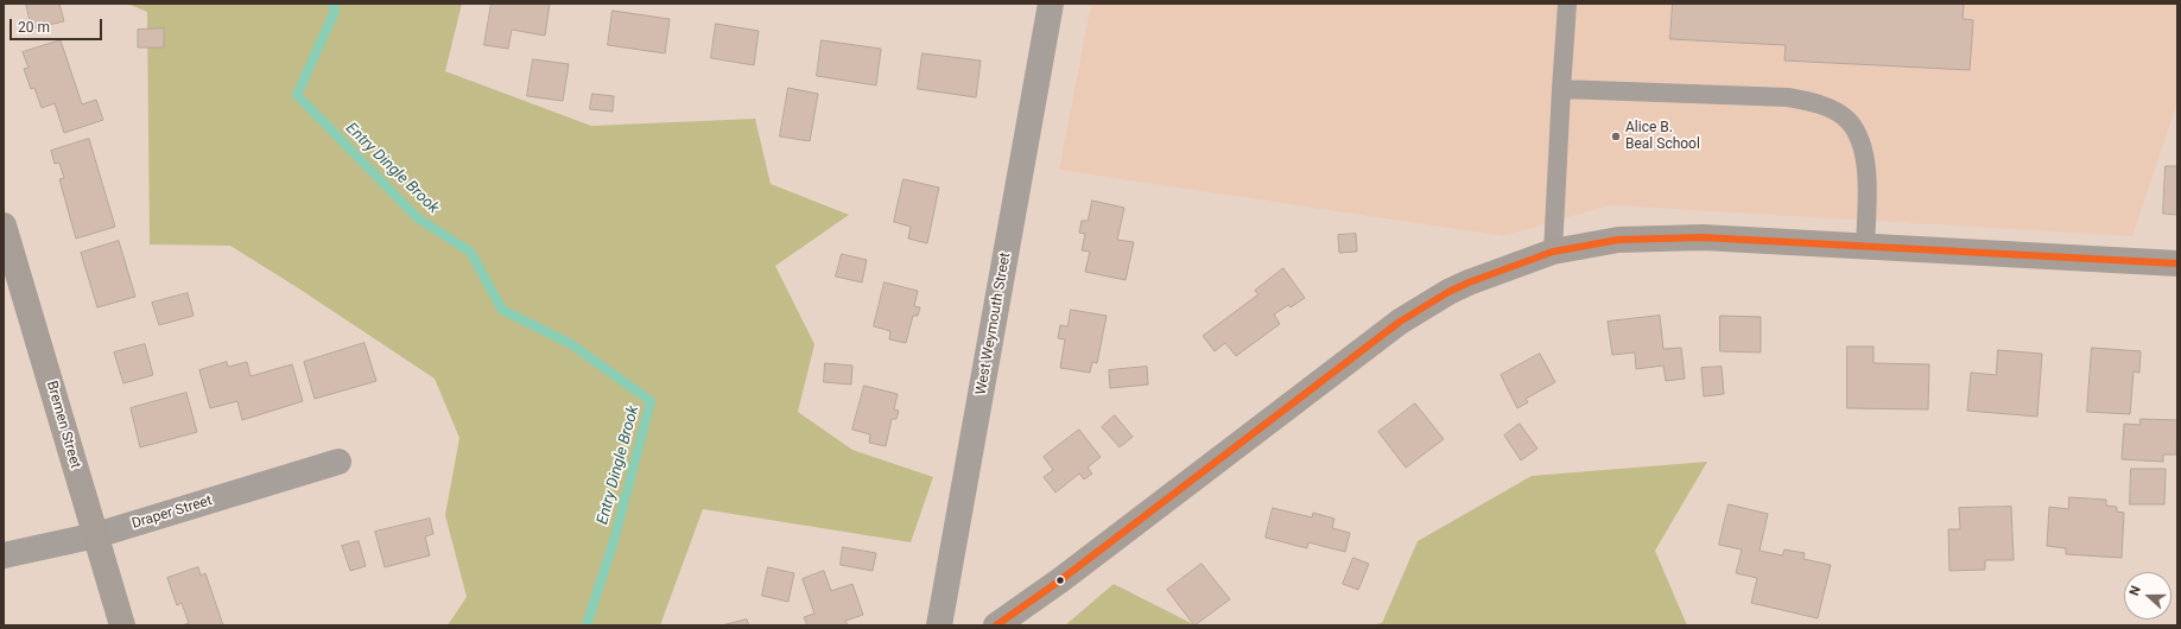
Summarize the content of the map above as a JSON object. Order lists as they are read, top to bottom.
{
  "streets": {
    "main road": ["Bremen Street"],
    "street": ["West Weymouth Street", "Draper Street"]
  },
  "crossings": [
    ["Bremen Street", "Draper Street"]
  ],
  "water": ["Entry Dingle Brook"],
  "places": ["Alice B. Beal School"],
  "scale_bar": "20 m",
  "north": "left"
}
